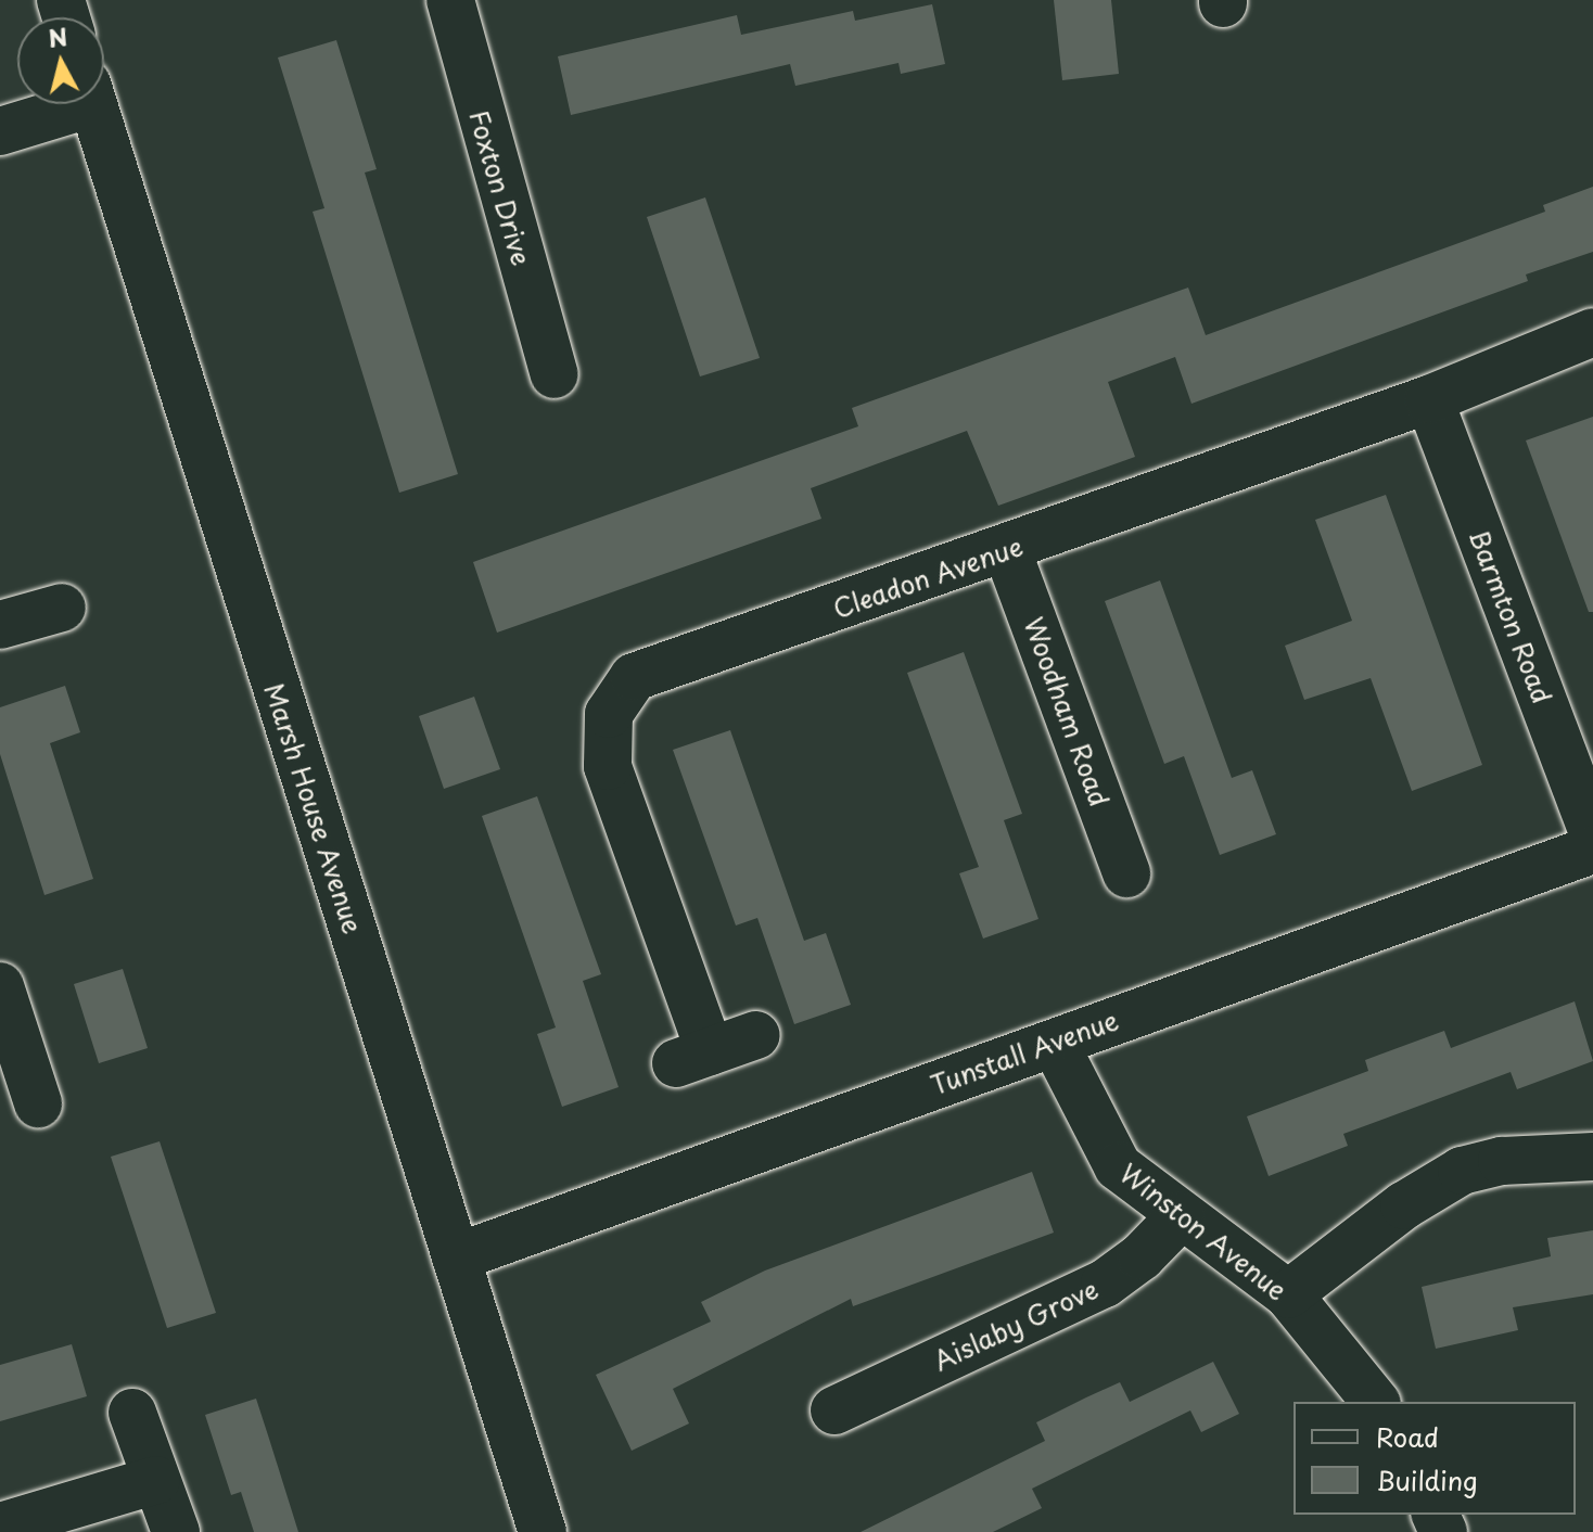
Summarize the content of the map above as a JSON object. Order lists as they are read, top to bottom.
{
  "streets": {
    "street": [
      "Foxton Drive",
      "Cleadon Avenue",
      "Barmton Road",
      "Woodham Road",
      "Marsh House Avenue",
      "Tunstall Avenue",
      "Winston Avenue",
      "Aislaby Grove"
    ]
  },
  "crossings": [
    ["Cleadon Avenue", "Barmton Road"],
    ["Cleadon Avenue", "Woodham Road"],
    ["Marsh House Avenue", "Tunstall Avenue"],
    ["Tunstall Avenue", "Winston Avenue"],
    ["Winston Avenue", "Aislaby Grove"]
  ],
  "legend": ["Road", "Building"],
  "north": "top"
}
